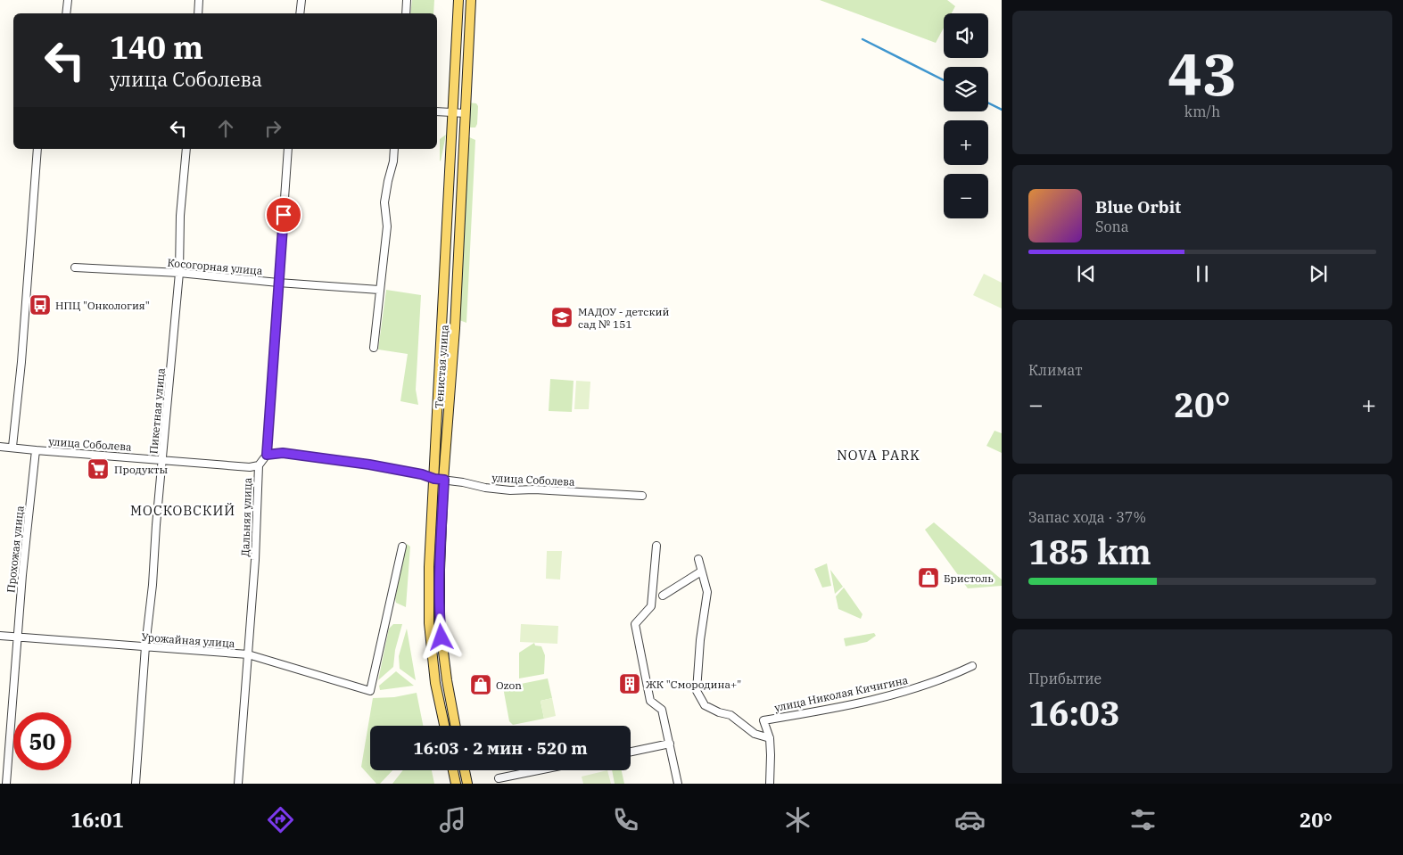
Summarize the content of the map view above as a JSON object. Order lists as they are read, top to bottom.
{
  "streets": {
    "main road": ["Тенистая улица"],
    "street": [
      "Косогорная улица",
      "Пикетная улица",
      "улица Соболева",
      "Дальняя улица",
      "Прохожая улица",
      "Урожайная улица",
      "улица Николая Кичигина"
    ]
  },
  "crossings": [
    ["Косогорная улица", "Пикетная улица"],
    ["Тенистая улица", "улица Соболева"],
    ["Пикетная улица", "улица Соболева"],
    ["Пикетная улица", "Урожайная улица"],
    ["улица Соболева", "Дальняя улица"],
    ["улица Соболева", "Прохожая улица"],
    ["Дальняя улица", "Урожайная улица"],
    ["Прохожая улица", "Урожайная улица"]
  ],
  "districts": ["NOVA PARK", "МОСКОВСКИЙ"],
  "places": {
    "bus stop": ["НПЦ \"Онкология\""],
    "school or university": ["МАДОУ - детский сад № 151"],
    "supermarket": ["Продукты"],
    "shop": ["Бристоль", "Ozon"],
    "building": ["ЖК \"Смородина+\""]
  },
  "page": {
    "tile": [
      ["43", "km/h"],
      "Климат",
      ["Запас хода · 37%", "185 km"],
      ["Прибытие", "16:03"]
    ],
    "map_buttons": ["+", "−"],
    "turn": ["140 m", "улица Соболева"],
    "song": ["Blue Orbit", "Sona"],
    "heat": ["−", "20°", "+"],
    "limit": "50",
    "trip": "16:03 · 2 мин · 520 m",
    "tabs": ["16:01", "20°"]
  }
}
